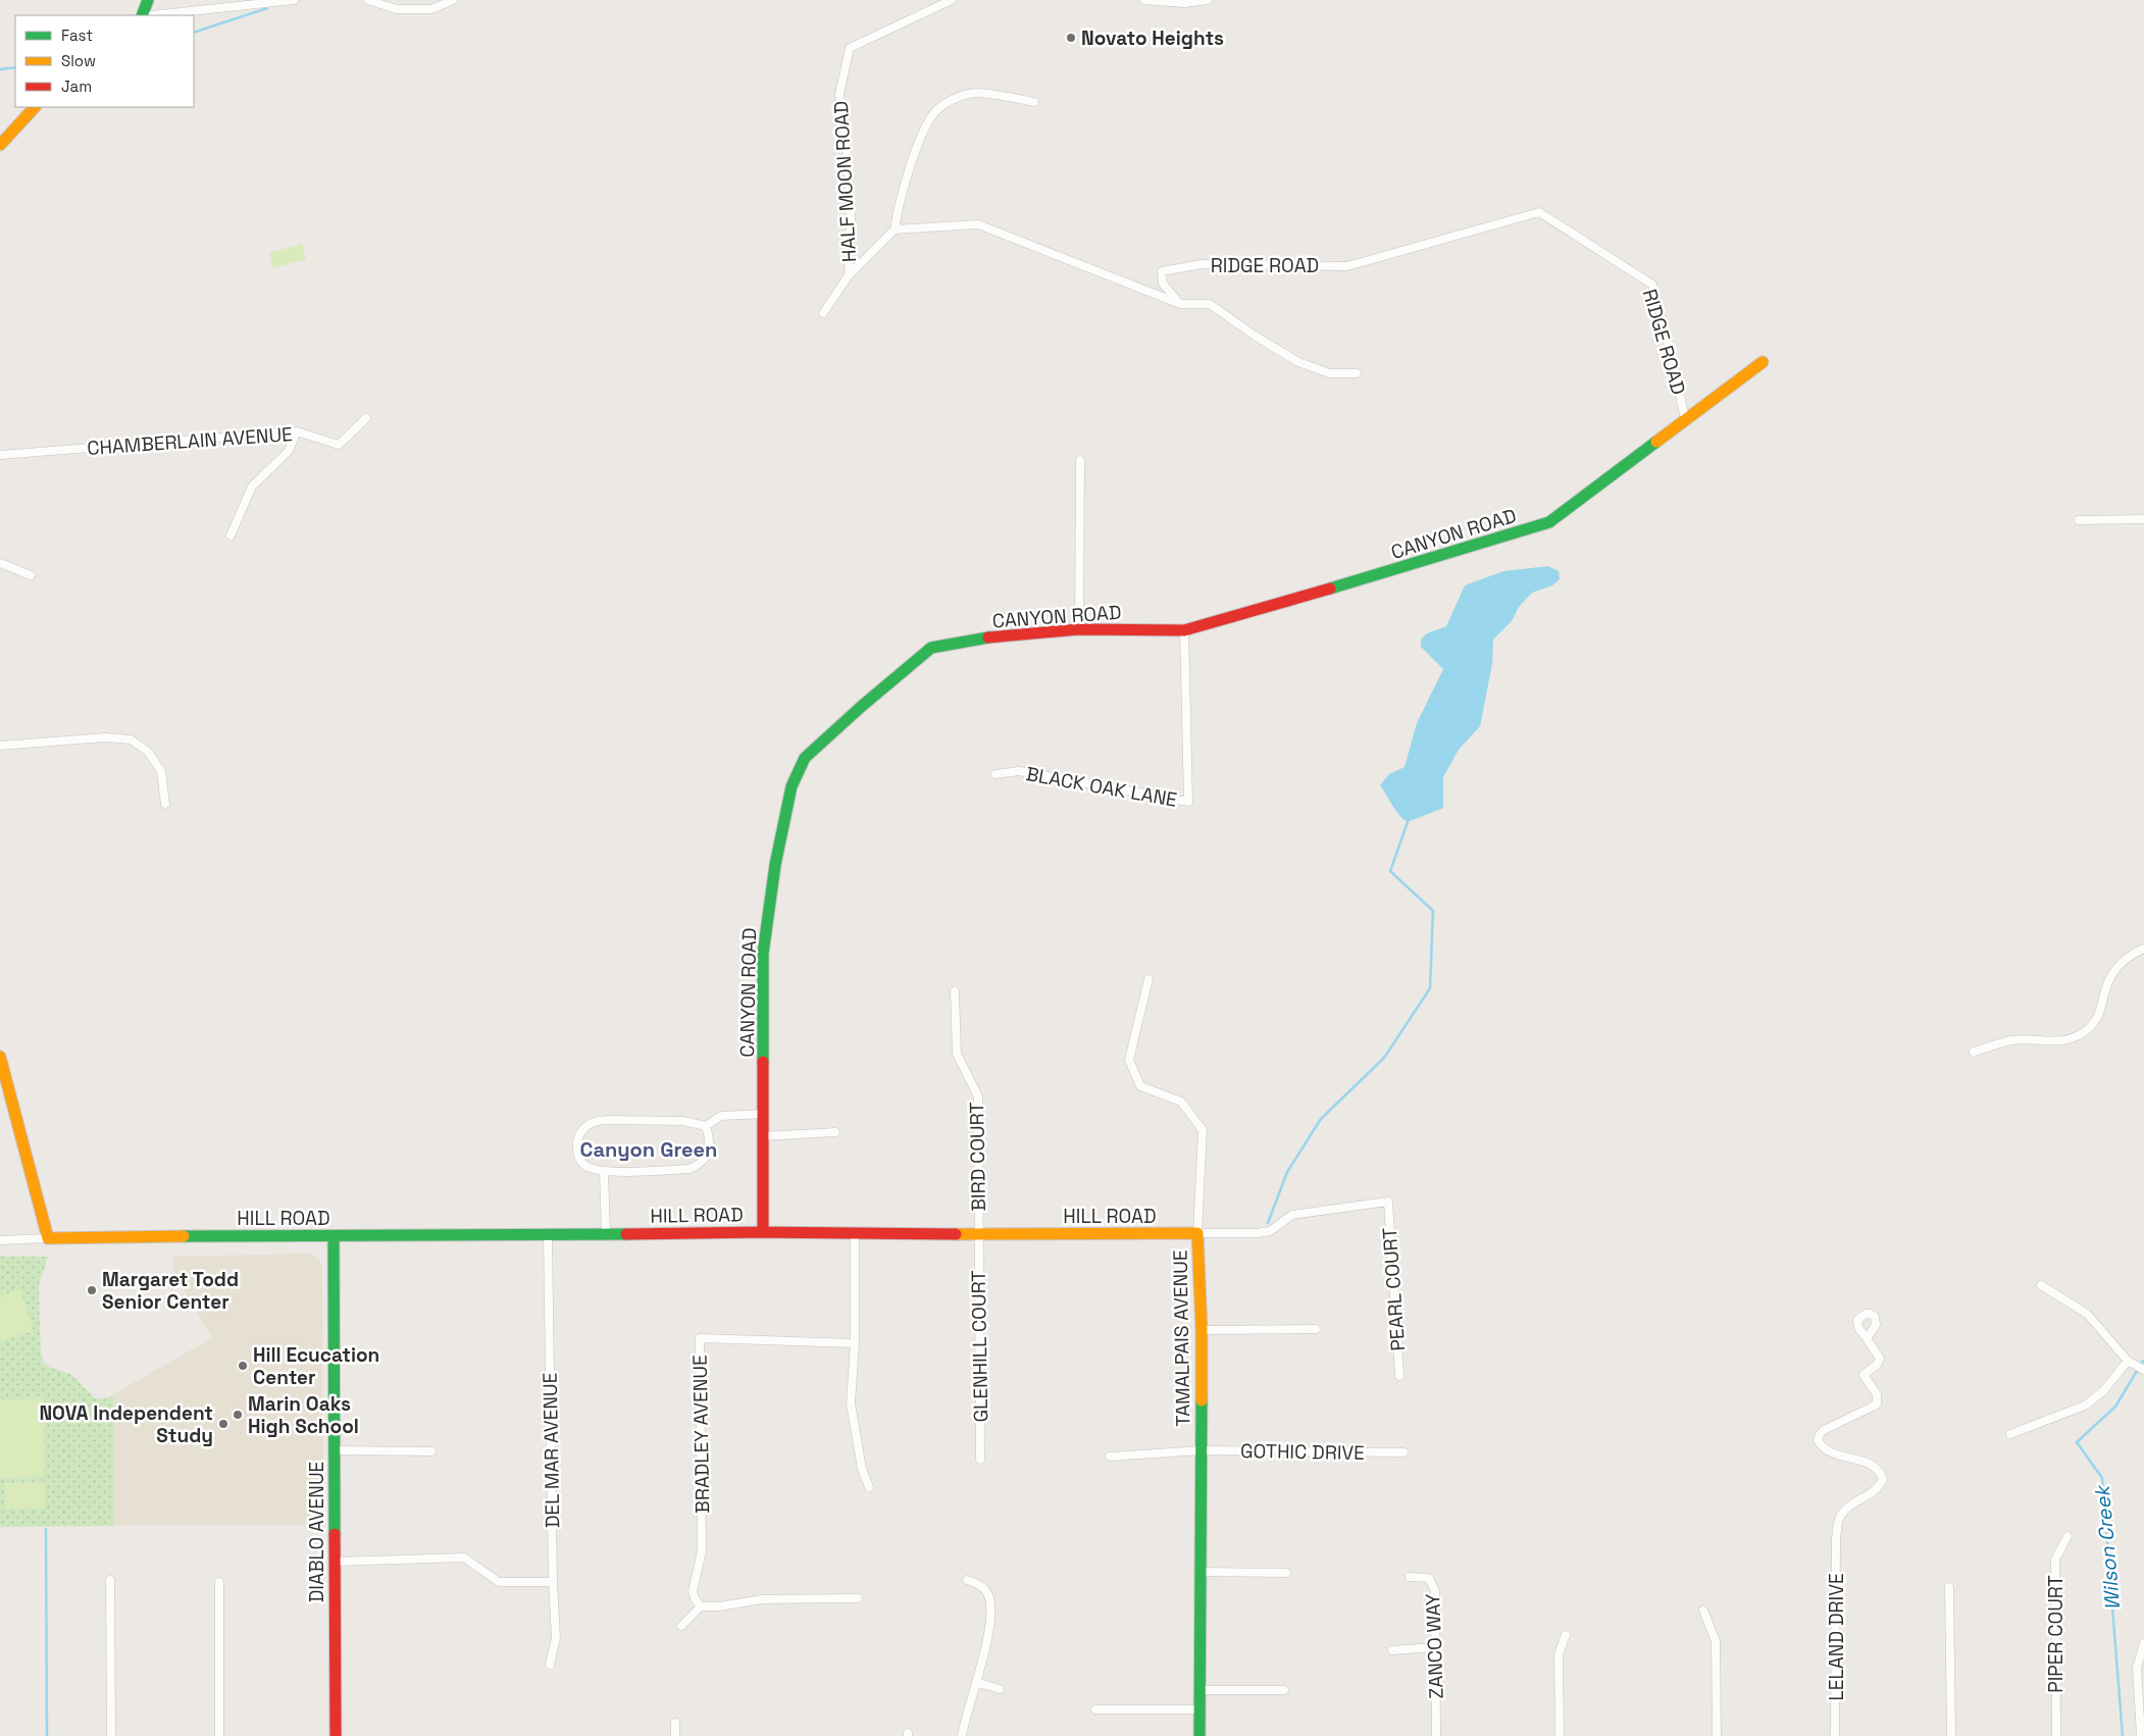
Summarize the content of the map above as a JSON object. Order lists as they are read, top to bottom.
{
  "streets": {
    "street": [
      "HALF MOON ROAD",
      "RIDGE ROAD",
      "CHAMBERLAIN AVENUE",
      "CANYON ROAD",
      "BLACK OAK LANE",
      "BIRD COURT",
      "HILL ROAD",
      "PEARL COURT",
      "TAMALPAIS AVENUE",
      "GLENHILL COURT",
      "BRADLEY AVENUE",
      "DEL MAR AVENUE",
      "GOTHIC DRIVE",
      "DIABLO AVENUE",
      "PIPER COURT",
      "LELAND DRIVE",
      "ZANCO WAY"
    ]
  },
  "crossings": [
    ["RIDGE ROAD", "CANYON ROAD"],
    ["CANYON ROAD", "BLACK OAK LANE"],
    ["CANYON ROAD", "HILL ROAD"],
    ["BIRD COURT", "HILL ROAD"],
    ["BIRD COURT", "GLENHILL COURT"],
    ["HILL ROAD", "PEARL COURT"],
    ["HILL ROAD", "TAMALPAIS AVENUE"],
    ["HILL ROAD", "GLENHILL COURT"],
    ["HILL ROAD", "DEL MAR AVENUE"],
    ["HILL ROAD", "DIABLO AVENUE"],
    ["TAMALPAIS AVENUE", "GOTHIC DRIVE"]
  ],
  "districts": ["Canyon Green"],
  "water": ["Wilson Creek"],
  "places": [
    "Novato Heights",
    "Margaret Todd Senior Center",
    "Hill Ecucation Center",
    "Marin Oaks High School",
    "NOVA Independent Study"
  ],
  "legend": ["Fast", "Slow", "Jam"]
}
